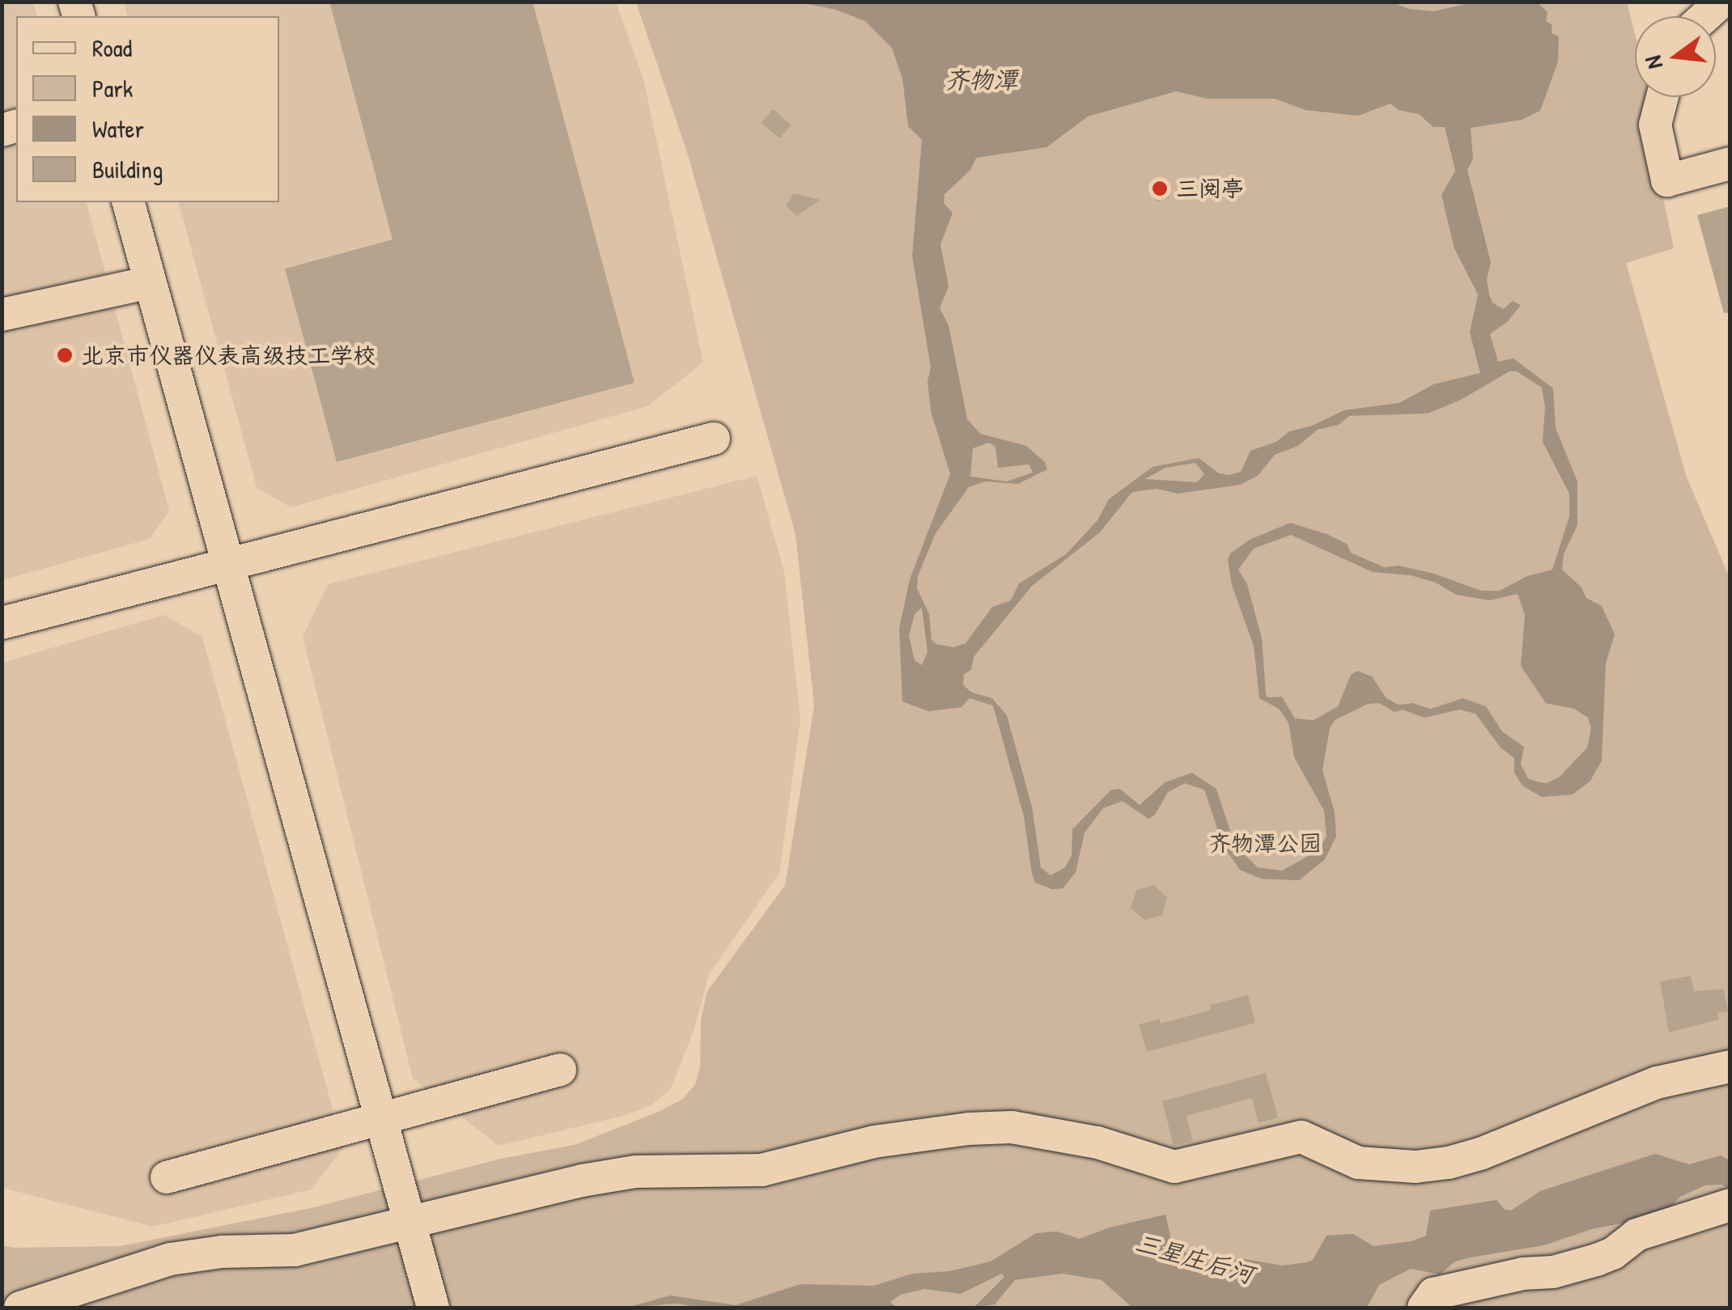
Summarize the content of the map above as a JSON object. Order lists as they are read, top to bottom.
{
  "water": ["齐物潭", "三星庄后河"],
  "parks": ["齐物潭公园"],
  "places": ["三阅亭", "北京市仪器仪表高级技工学校"],
  "legend": [
    "Road",
    "Park",
    "Water",
    "Building"
  ],
  "north": "left"
}
